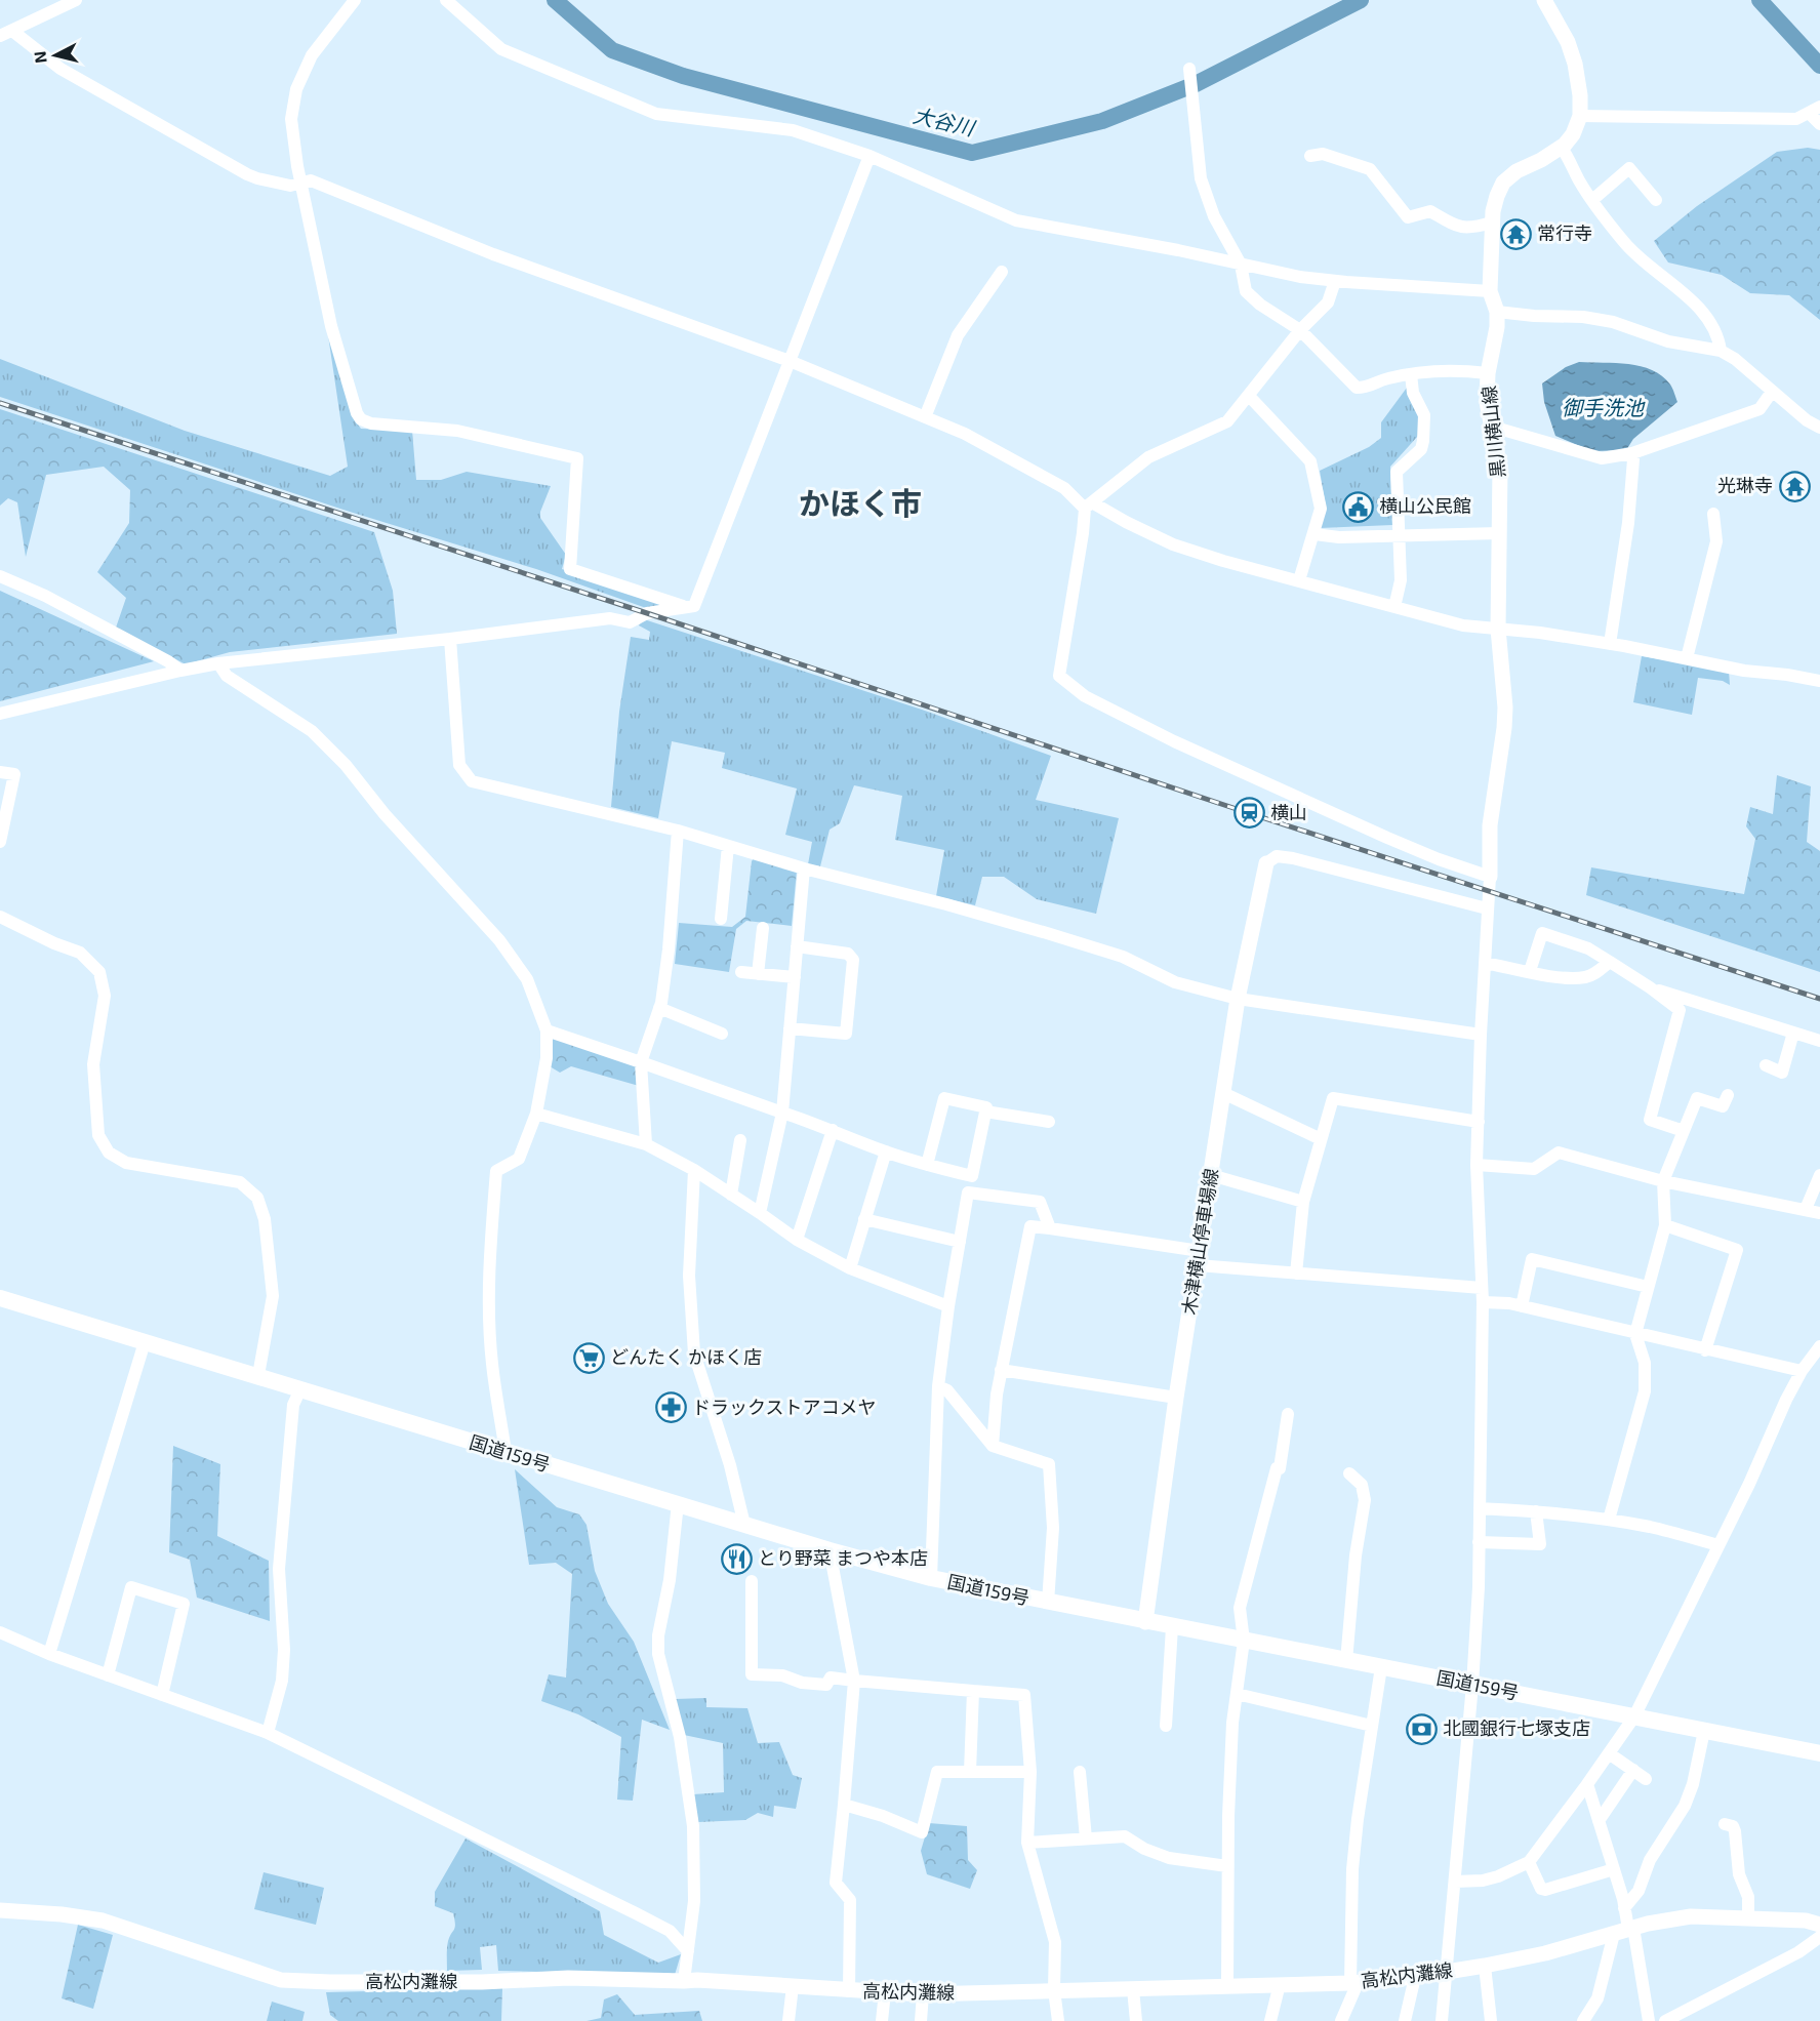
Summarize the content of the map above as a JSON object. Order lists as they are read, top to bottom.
{
  "streets": {
    "highway": ["国道159号"],
    "main road": ["黒川横山線", "木津横山停車場線", "高松内灘線"]
  },
  "crossings": [
    ["木津横山停車場線", "国道159号"]
  ],
  "districts": ["かほく市"],
  "water": ["大谷川", "御手洗池"],
  "places": {
    "temple": ["常行寺", "光琳寺"],
    "public building": ["横山公民館"],
    "station": ["横山"],
    "supermarket": ["どんたく かほく店"],
    "pharmacy": ["ドラックストアコメヤ"],
    "restaurant": ["とり野菜 まつや本店"],
    "bank": ["北國銀行七塚支店"]
  },
  "north": "left"
}
